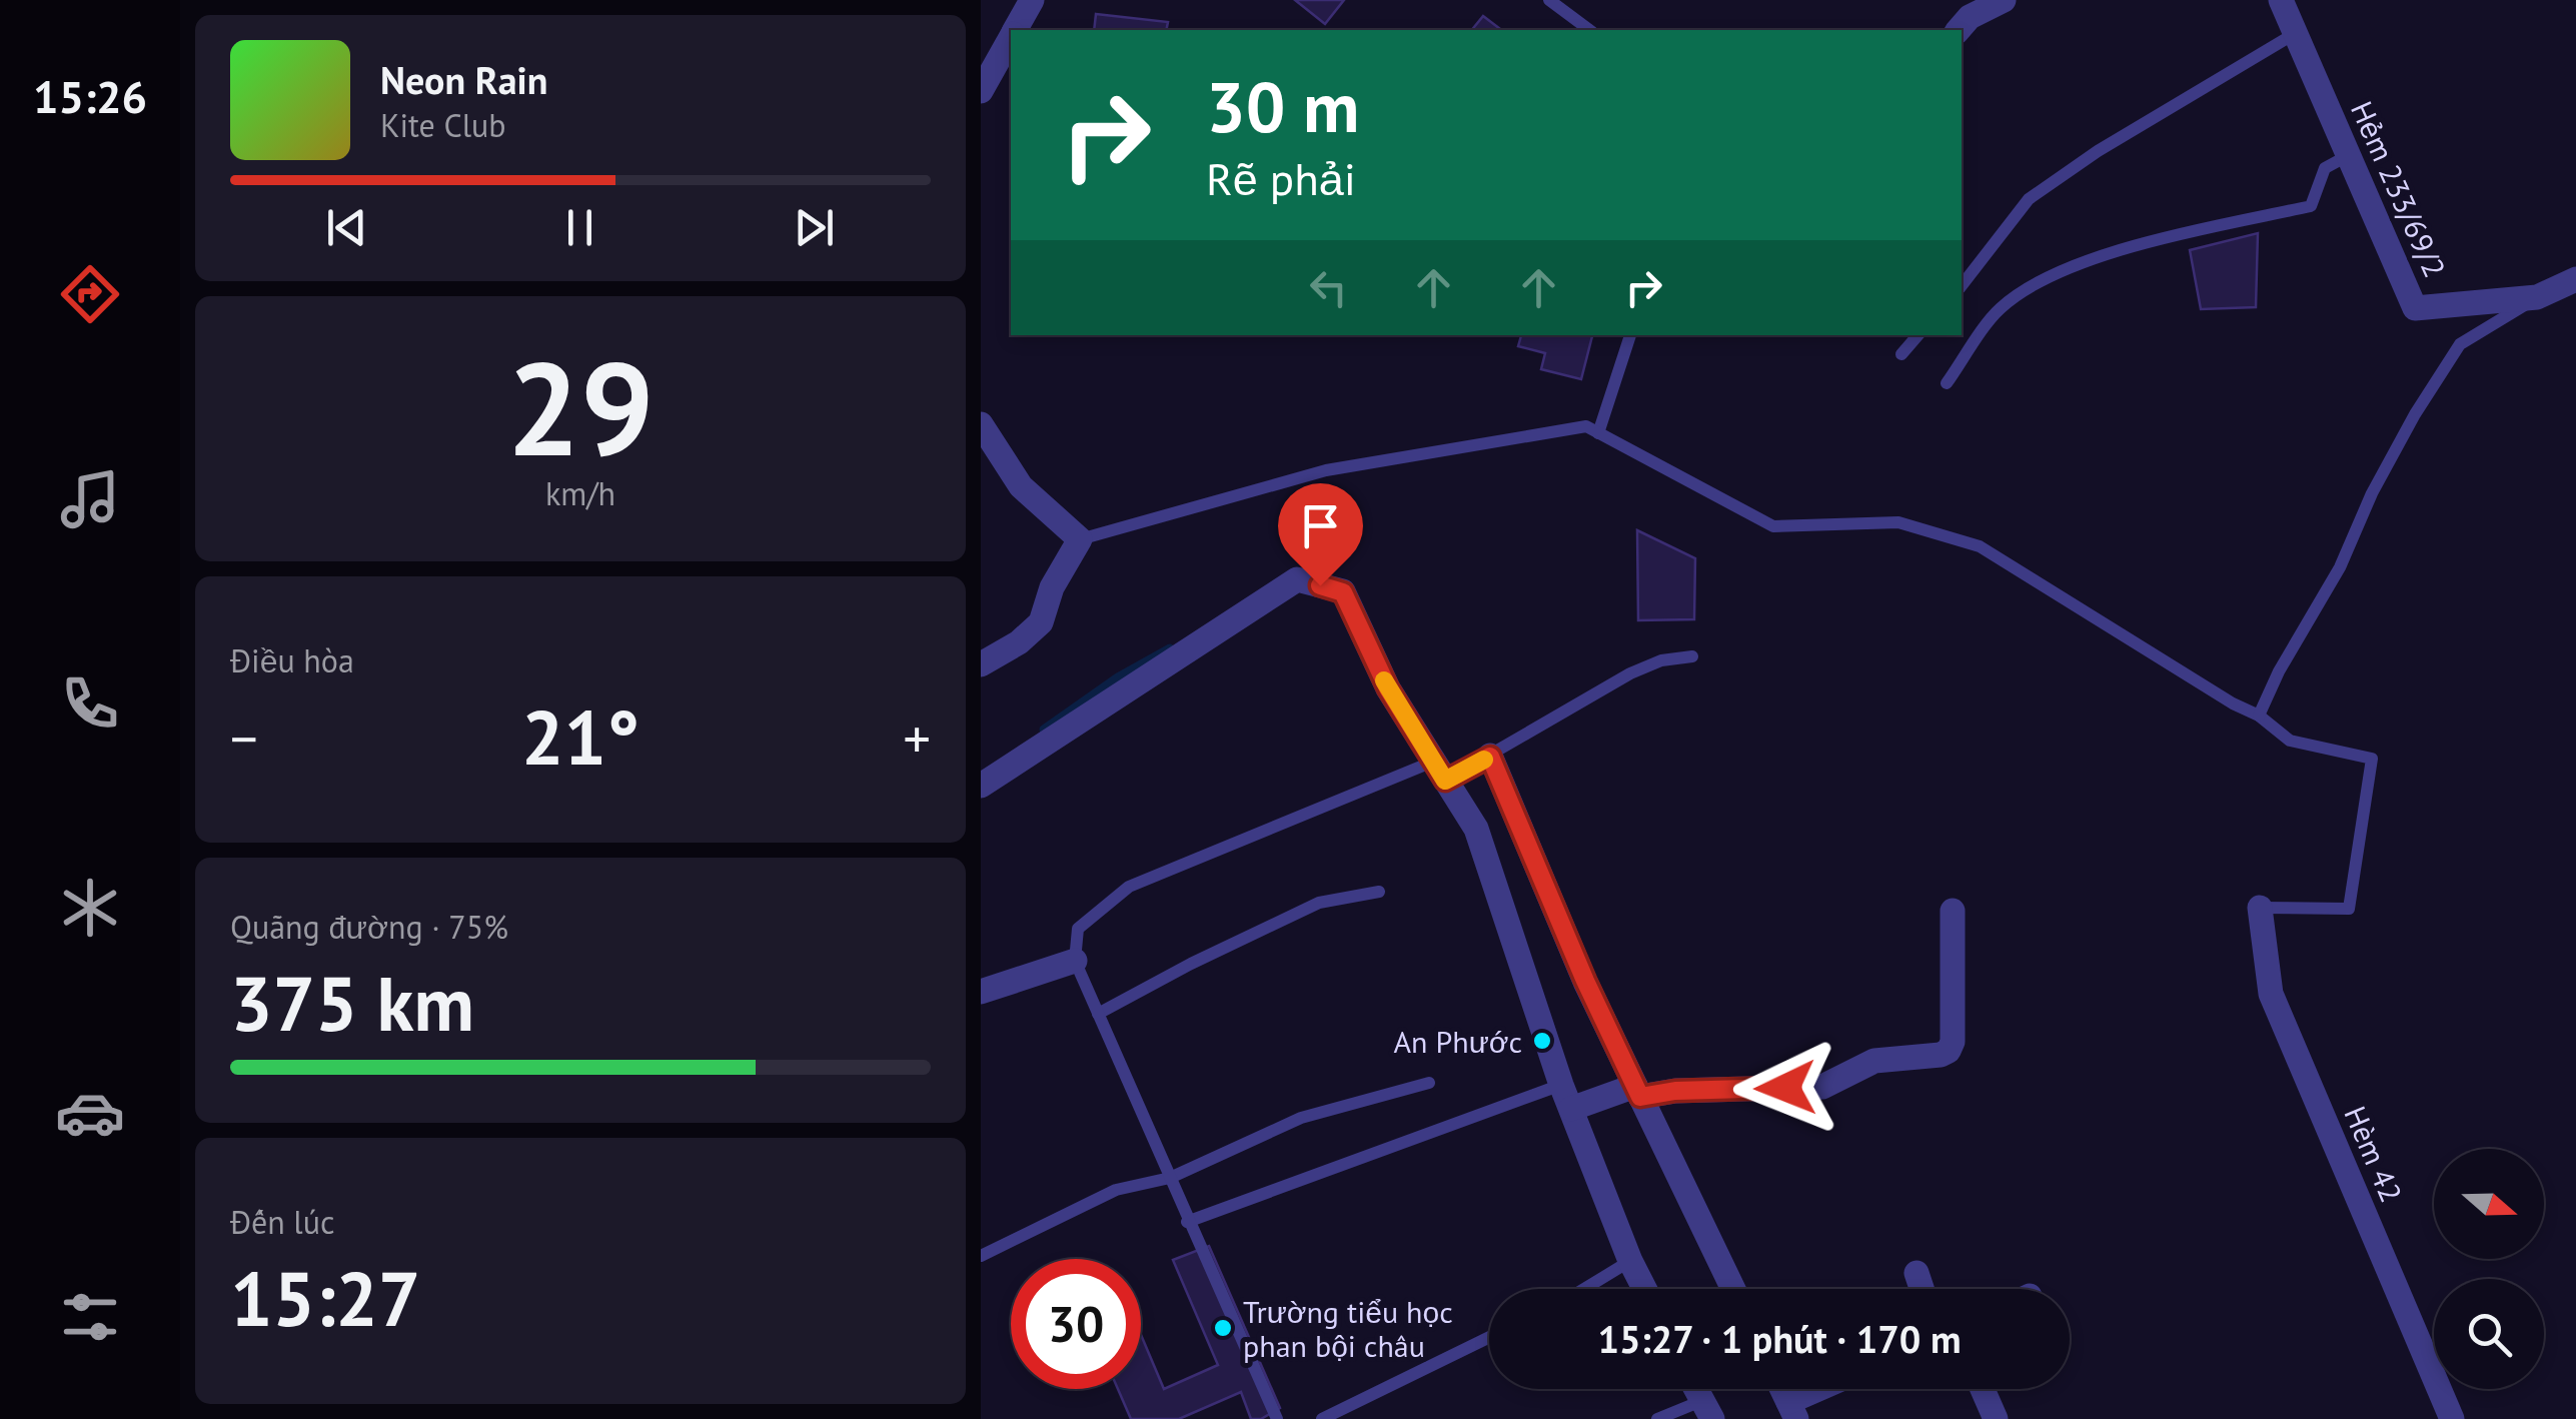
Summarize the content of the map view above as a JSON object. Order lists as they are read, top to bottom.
{
  "streets": {
    "street": ["Hẻm 233/69/2", "Hèm 42"]
  },
  "places": ["An Phước", "Trường tiểu học phan bội châu"],
  "north": "right",
  "page": {
    "tabs": "15:26",
    "turn": ["30 m", "Rẽ phải"],
    "song": ["Neon Rain", "Kite Club"],
    "tile": [
      ["29", "km/h"],
      "Điều hòa",
      ["Quãng đường · 75%", "375 km"],
      ["Đến lúc", "15:27"]
    ],
    "heat": ["−", "21°", "+"],
    "limit": "30",
    "trip": "15:27 · 1 phút · 170 m"
  }
}
